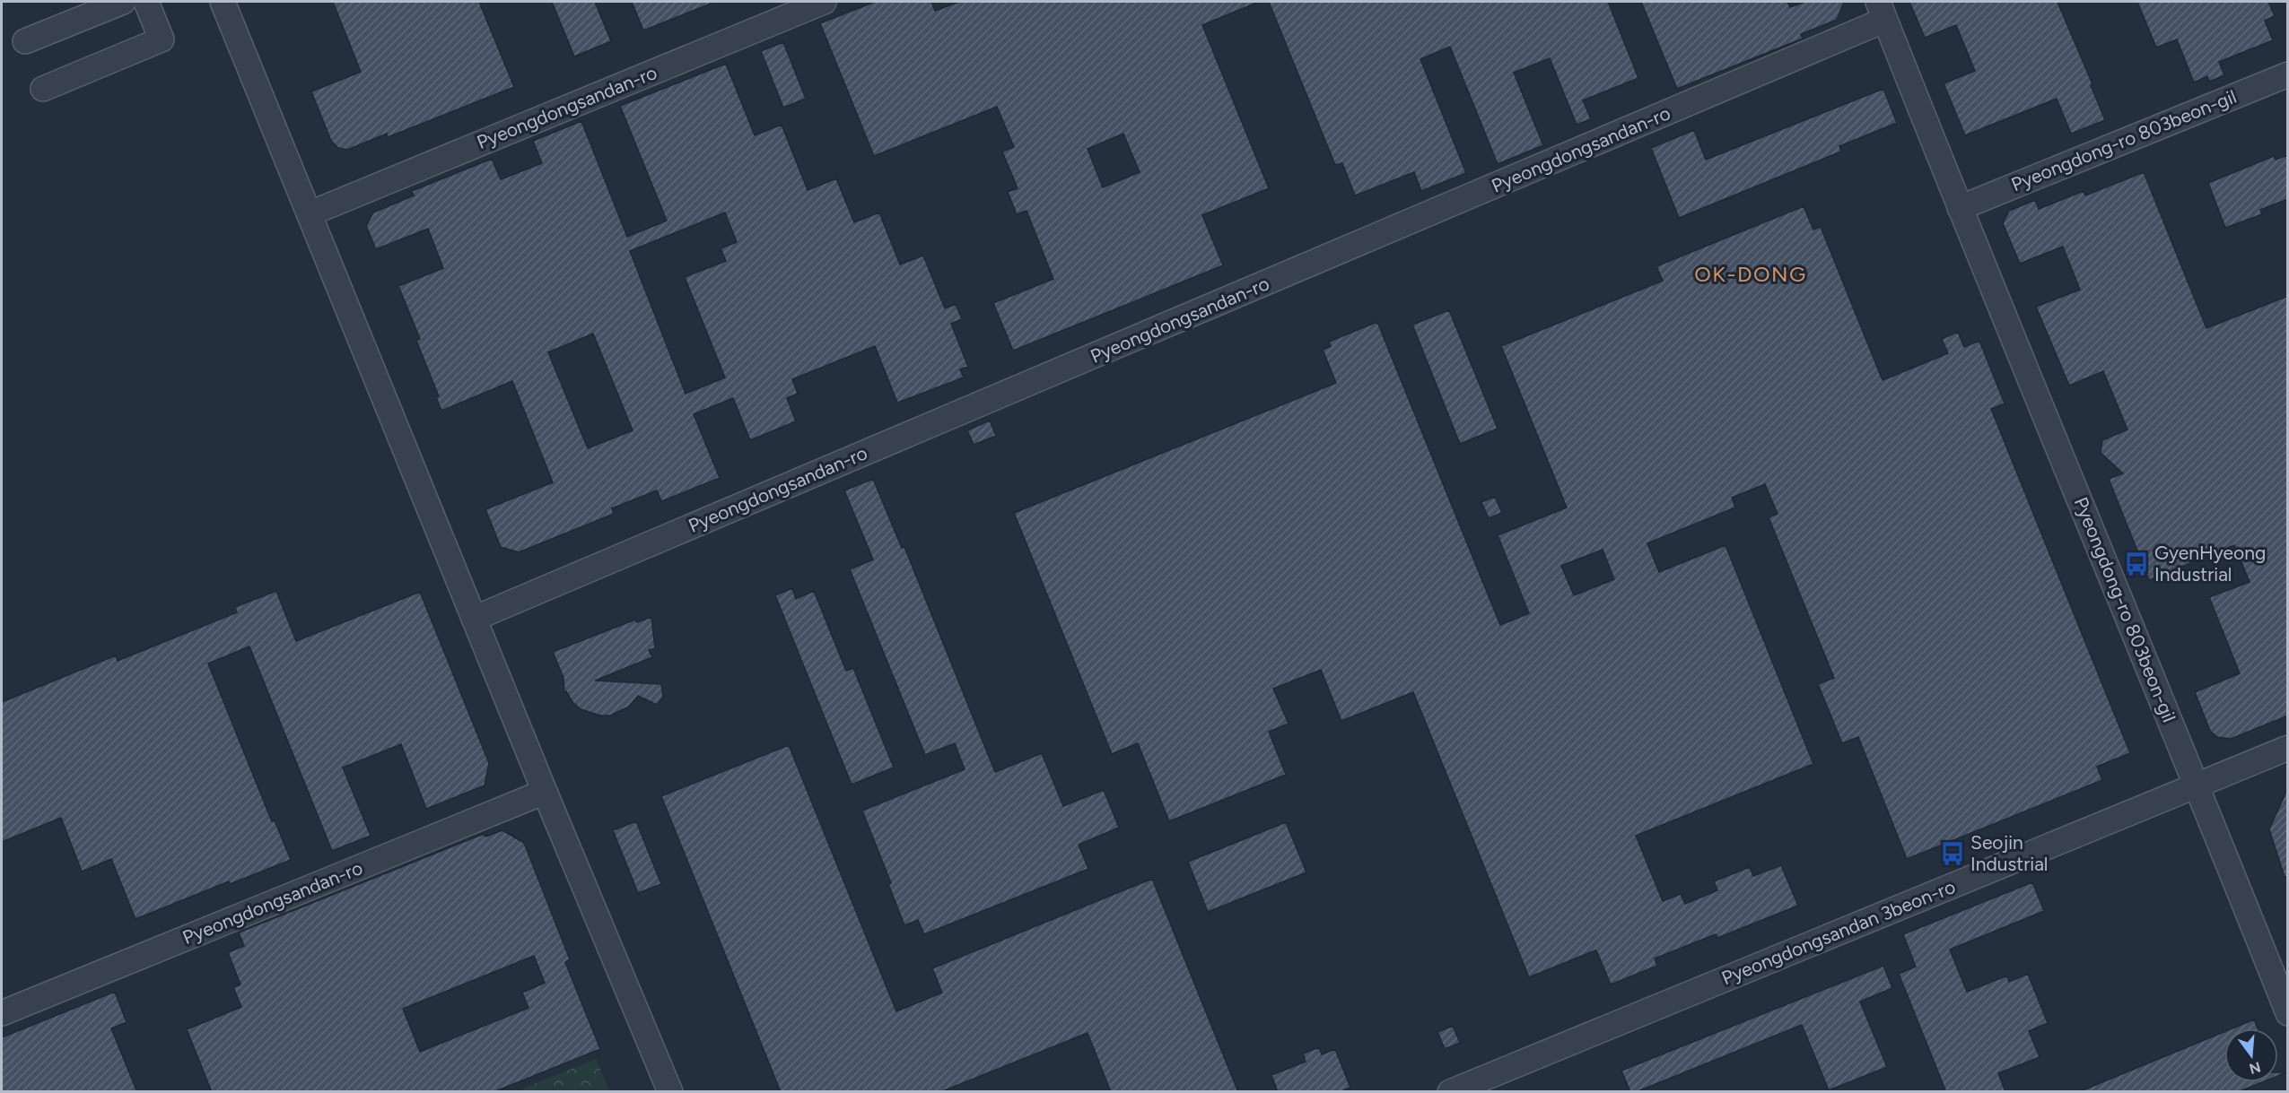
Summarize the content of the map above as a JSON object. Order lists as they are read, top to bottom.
{
  "streets": {
    "street": ["Pyeongdongsandan-ro", "Pyeongdong-ro 803beon-gil", "Pyeongdongsandan 3beon-ro"]
  },
  "crossings": [
    ["Pyeongdongsandan-ro", "Pyeongdong-ro 803beon-gil"],
    ["Pyeongdong-ro 803beon-gil", "Pyeongdongsandan 3beon-ro"]
  ],
  "districts": ["OK-DONG"],
  "places": {
    "bus stop": ["GyenHyeong Industrial", "Seojin Industrial"]
  },
  "north": "bottom"
}
